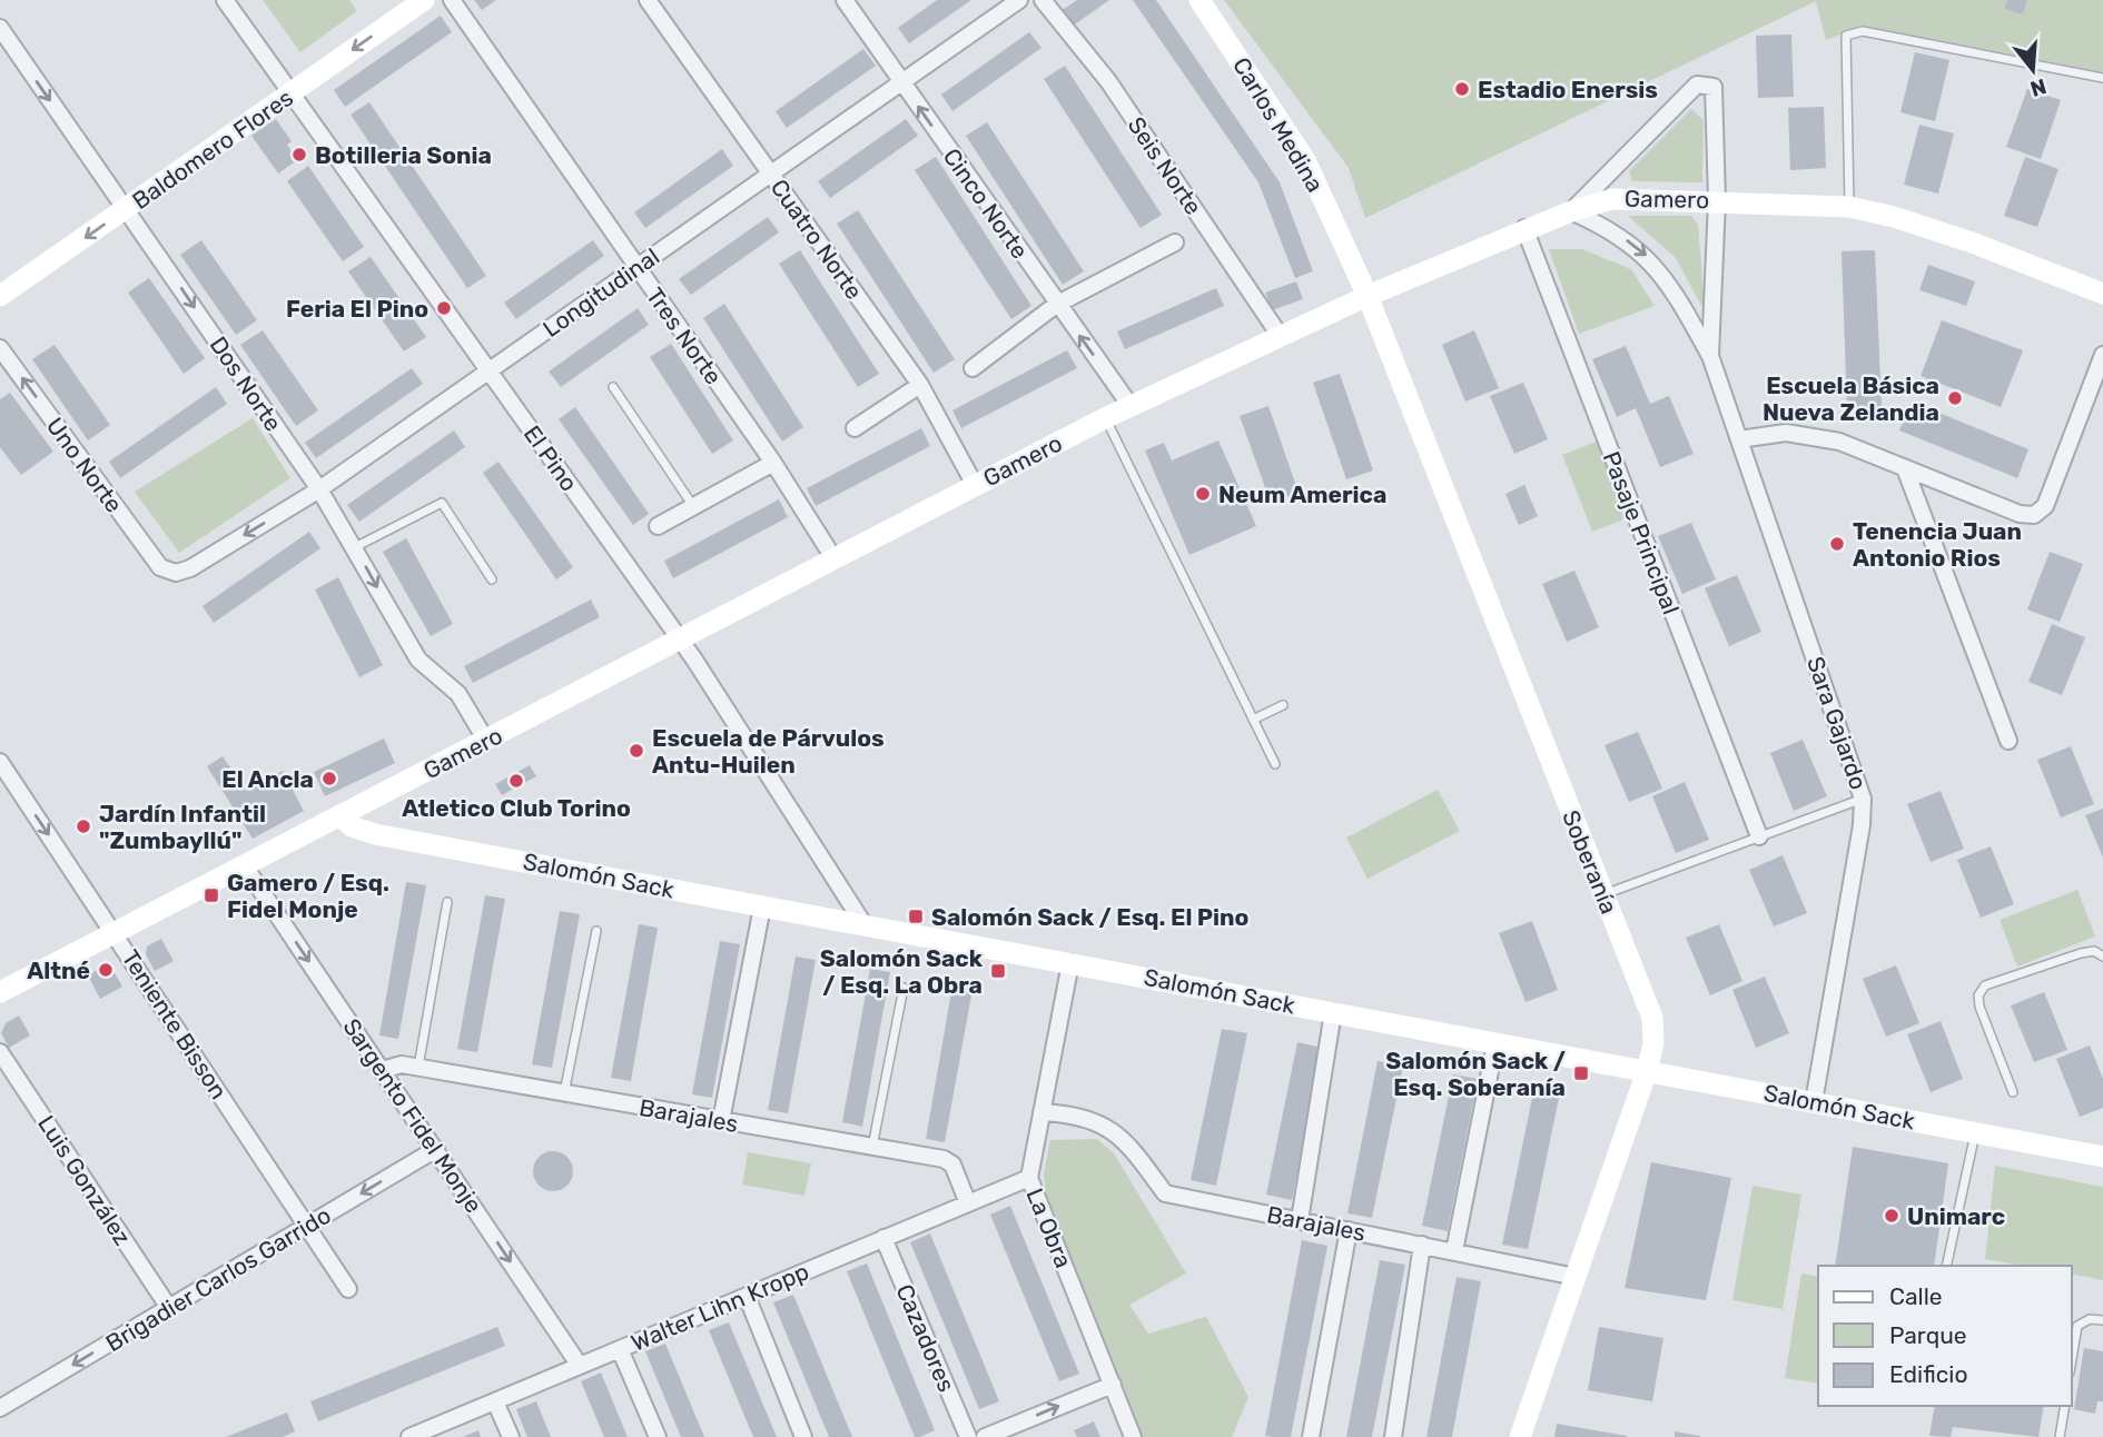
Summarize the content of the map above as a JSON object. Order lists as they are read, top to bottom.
{
  "streets": {
    "street": [
      "Carlos Medina",
      "Baldomero Flores",
      "Seis Norte",
      "Gamero",
      "Cinco Norte",
      "Cuatro Norte",
      "Longitudinal",
      "Tres Norte",
      "Dos Norte",
      "El Pino",
      "Uno Norte",
      "Pasaje Principal",
      "Sara Gajardo",
      "Soberanía",
      "Salomón Sack",
      "Teniente Bisson",
      "Sargento Fidel Monje",
      "Barajales",
      "Luis González",
      "La Obra",
      "Brigadier Carlos Garrido",
      "Walter Lihn Kropp",
      "Cazadores"
    ]
  },
  "crossings": [
    ["Carlos Medina", "Gamero"],
    ["Carlos Medina", "Soberanía"],
    ["Baldomero Flores", "Dos Norte"],
    ["Baldomero Flores", "El Pino"],
    ["Seis Norte", "Gamero"],
    ["Gamero", "Cinco Norte"],
    ["Gamero", "Cuatro Norte"],
    ["Gamero", "Tres Norte"],
    ["Gamero", "Dos Norte"],
    ["Gamero", "El Pino"],
    ["Gamero", "Pasaje Principal"],
    ["Gamero", "Sara Gajardo"],
    ["Gamero", "Soberanía"],
    ["Gamero", "Salomón Sack"],
    ["Gamero", "Teniente Bisson"],
    ["Gamero", "Sargento Fidel Monje"],
    ["Cinco Norte", "Longitudinal"],
    ["Cuatro Norte", "Longitudinal"],
    ["Longitudinal", "Tres Norte"],
    ["Longitudinal", "Dos Norte"],
    ["Longitudinal", "El Pino"],
    ["Longitudinal", "Uno Norte"],
    ["El Pino", "Salomón Sack"],
    ["Sara Gajardo", "Salomón Sack"],
    ["Soberanía", "Salomón Sack"],
    ["Soberanía", "Barajales"],
    ["Salomón Sack", "La Obra"],
    ["Teniente Bisson", "Brigadier Carlos Garrido"],
    ["Sargento Fidel Monje", "Barajales"],
    ["Sargento Fidel Monje", "Brigadier Carlos Garrido"],
    ["Sargento Fidel Monje", "Walter Lihn Kropp"],
    ["Barajales", "La Obra"],
    ["Barajales", "Walter Lihn Kropp"],
    ["Luis González", "Brigadier Carlos Garrido"],
    ["La Obra", "Walter Lihn Kropp"],
    ["Walter Lihn Kropp", "Cazadores"]
  ],
  "one_way": [
    "Baldomero Flores",
    "Cinco Norte",
    "Dos Norte",
    "Uno Norte",
    "Sargento Fidel Monje",
    "Brigadier Carlos Garrido"
  ],
  "places": {
    "other": [
      "Estadio Enersis",
      "Botilleria Sonia",
      "Feria El Pino",
      "Escuela Básica Nueva Zelandia",
      "Neum America",
      "Tenencia Juan Antonio Rios",
      "Escuela de Párvulos Antu-Huilen",
      "El Ancla",
      "Atletico Club Torino",
      "Jardín Infantil \"Zumbayllú\"",
      "Altné",
      "Unimarc"
    ],
    "transit": [
      "Gamero / Esq. Fidel Monje",
      "Salomón Sack / Esq. El Pino",
      "Salomón Sack / Esq. La Obra",
      "Salomón Sack / Esq. Soberanía"
    ]
  },
  "legend": ["Calle", "Parque", "Edificio"],
  "north": "bottom"
}
